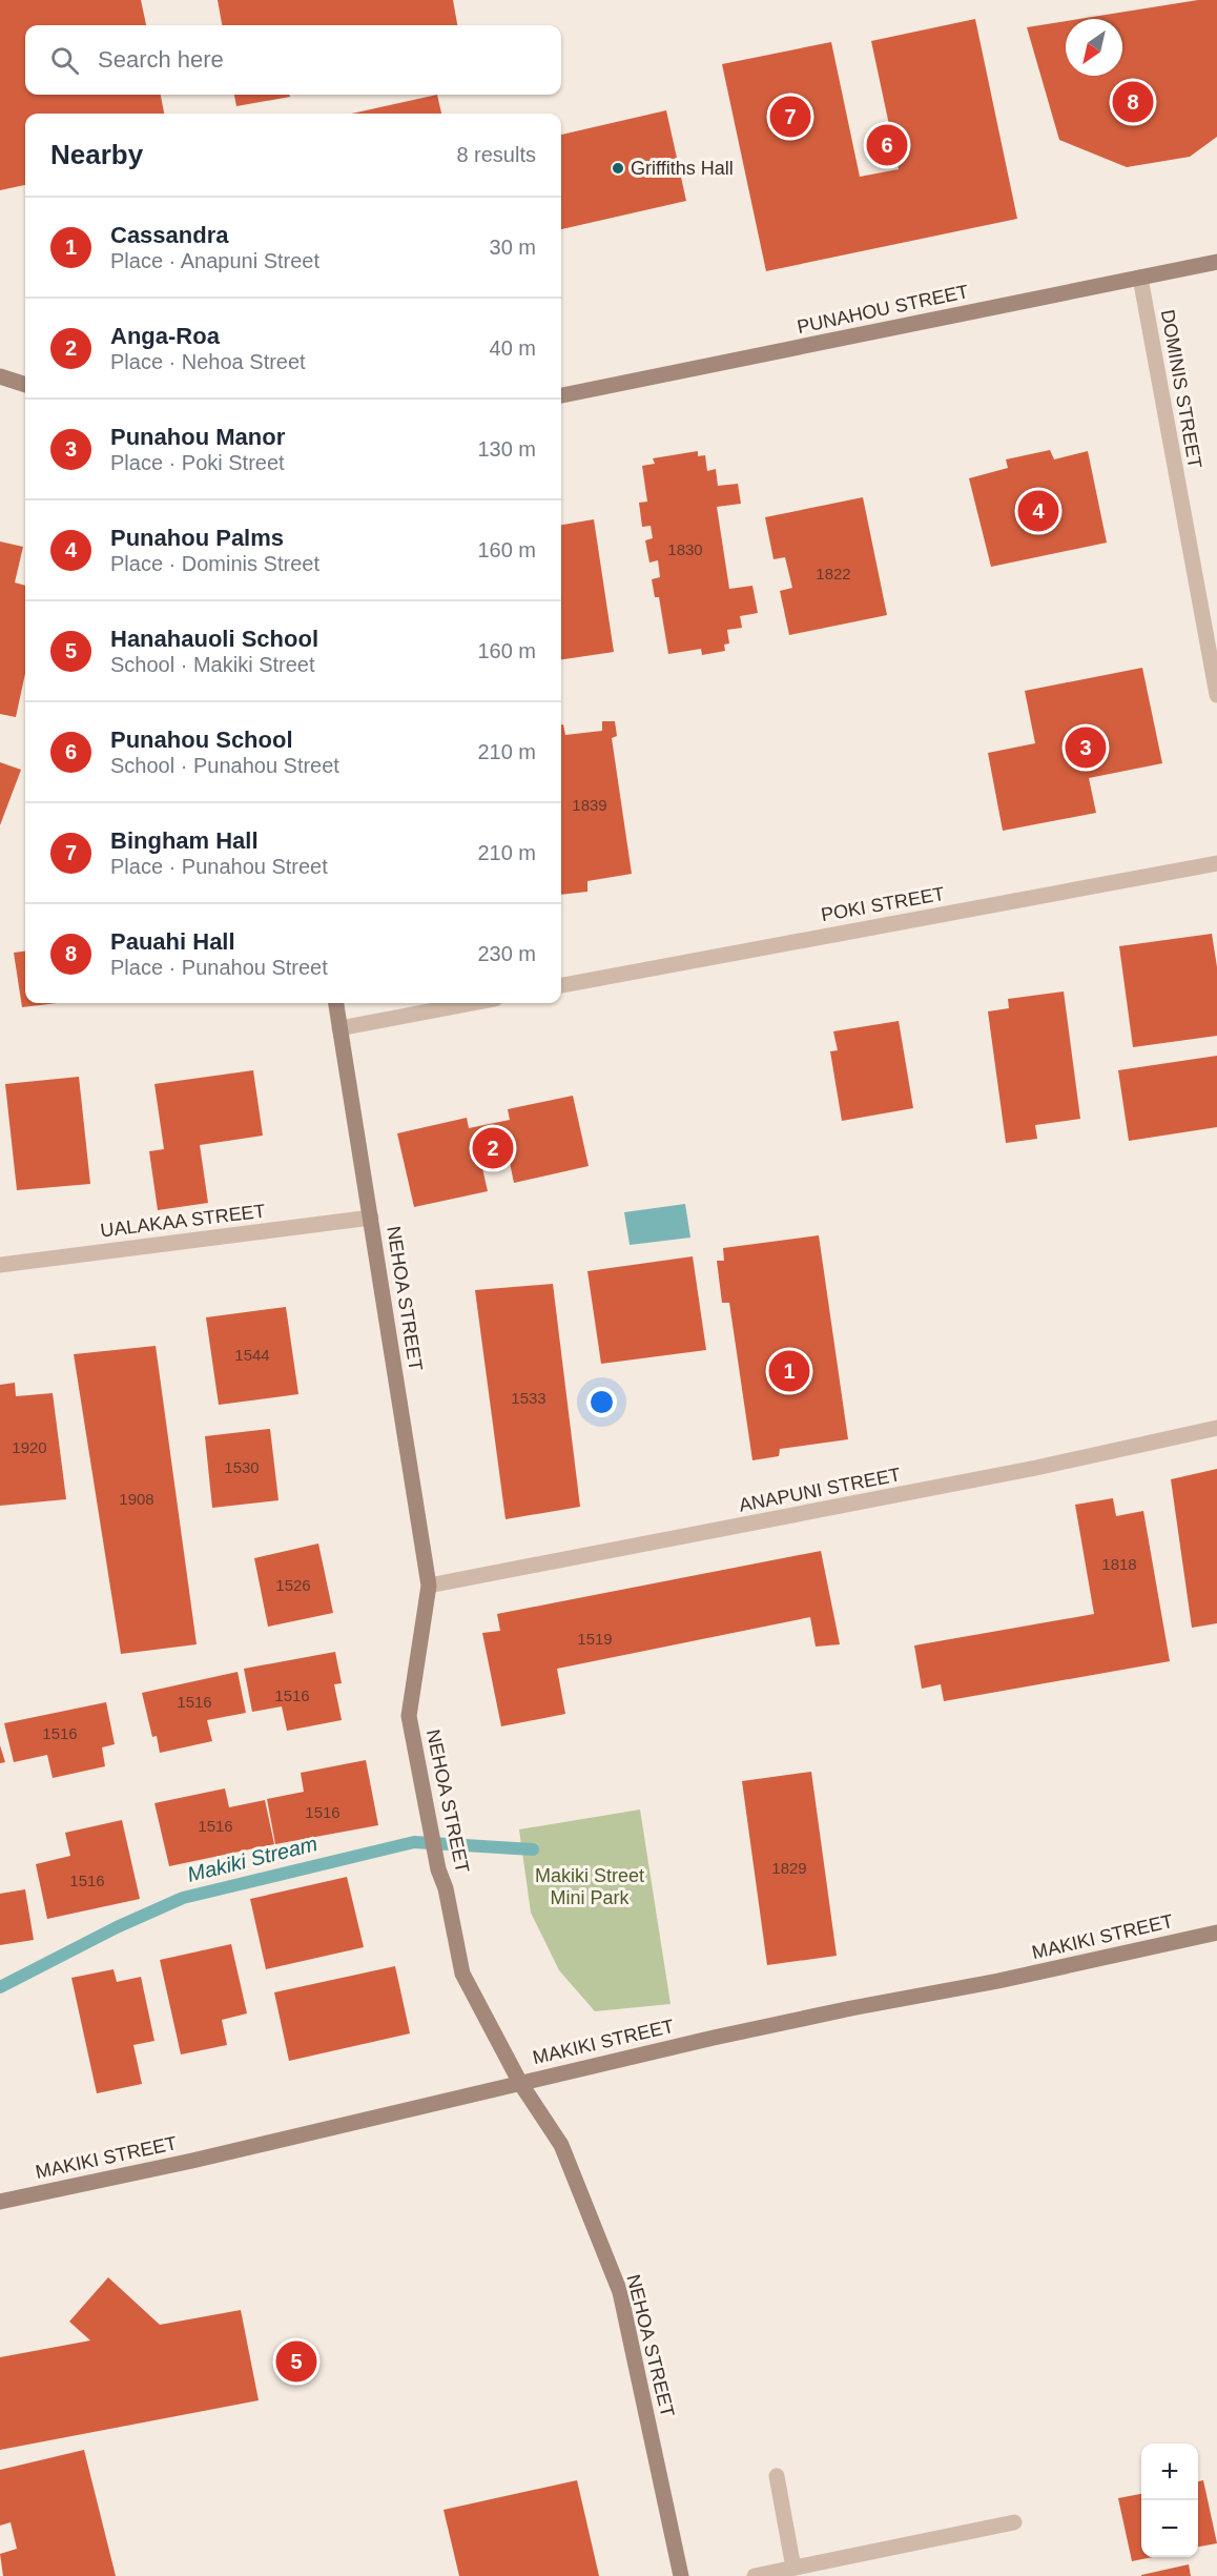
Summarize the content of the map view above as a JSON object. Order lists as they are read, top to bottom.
{
  "streets": {
    "street": [
      "PUNAHOU STREET",
      "DOMINIS STREET",
      "POKI STREET",
      "UALAKAA STREET",
      "NEHOA STREET",
      "ANAPUNI STREET",
      "MAKIKI STREET"
    ]
  },
  "crossings": [
    ["PUNAHOU STREET", "DOMINIS STREET"],
    ["UALAKAA STREET", "NEHOA STREET"],
    ["NEHOA STREET", "ANAPUNI STREET"],
    ["NEHOA STREET", "MAKIKI STREET"]
  ],
  "water": ["Makiki Stream"],
  "parks": ["Makiki Street Mini Park"],
  "places": ["Griffiths Hall"],
  "house_numbers": [
    "1830",
    "1822",
    "1839",
    "1544",
    "1533",
    "1920",
    "1530",
    "1908",
    "1818",
    "1526",
    "1519",
    "1516",
    "1516",
    "1516",
    "1516",
    "1516",
    "1829",
    "1516"
  ],
  "north": "bottom left",
  "page": {
    "search": "Search here",
    "pins": [
      "8",
      "7",
      "6",
      "4",
      "3",
      "2",
      "1",
      "5"
    ],
    "heading": ["Nearby", "8 results"],
    "list": [
      {
        "mark": "1",
        "name": "Cassandra",
        "note": "Place · Anapuni Street",
        "value": "30 m"
      },
      {
        "mark": "2",
        "name": "Anga-Roa",
        "note": "Place · Nehoa Street",
        "value": "40 m"
      },
      {
        "mark": "3",
        "name": "Punahou Manor",
        "note": "Place · Poki Street",
        "value": "130 m"
      },
      {
        "mark": "4",
        "name": "Punahou Palms",
        "note": "Place · Dominis Street",
        "value": "160 m"
      },
      {
        "mark": "5",
        "name": "Hanahauoli School",
        "note": "School · Makiki Street",
        "value": "160 m"
      },
      {
        "mark": "6",
        "name": "Punahou School",
        "note": "School · Punahou Street",
        "value": "210 m"
      },
      {
        "mark": "7",
        "name": "Bingham Hall",
        "note": "Place · Punahou Street",
        "value": "210 m"
      },
      {
        "mark": "8",
        "name": "Pauahi Hall",
        "note": "Place · Punahou Street",
        "value": "230 m"
      }
    ],
    "map_buttons": ["+", "−"]
  }
}
